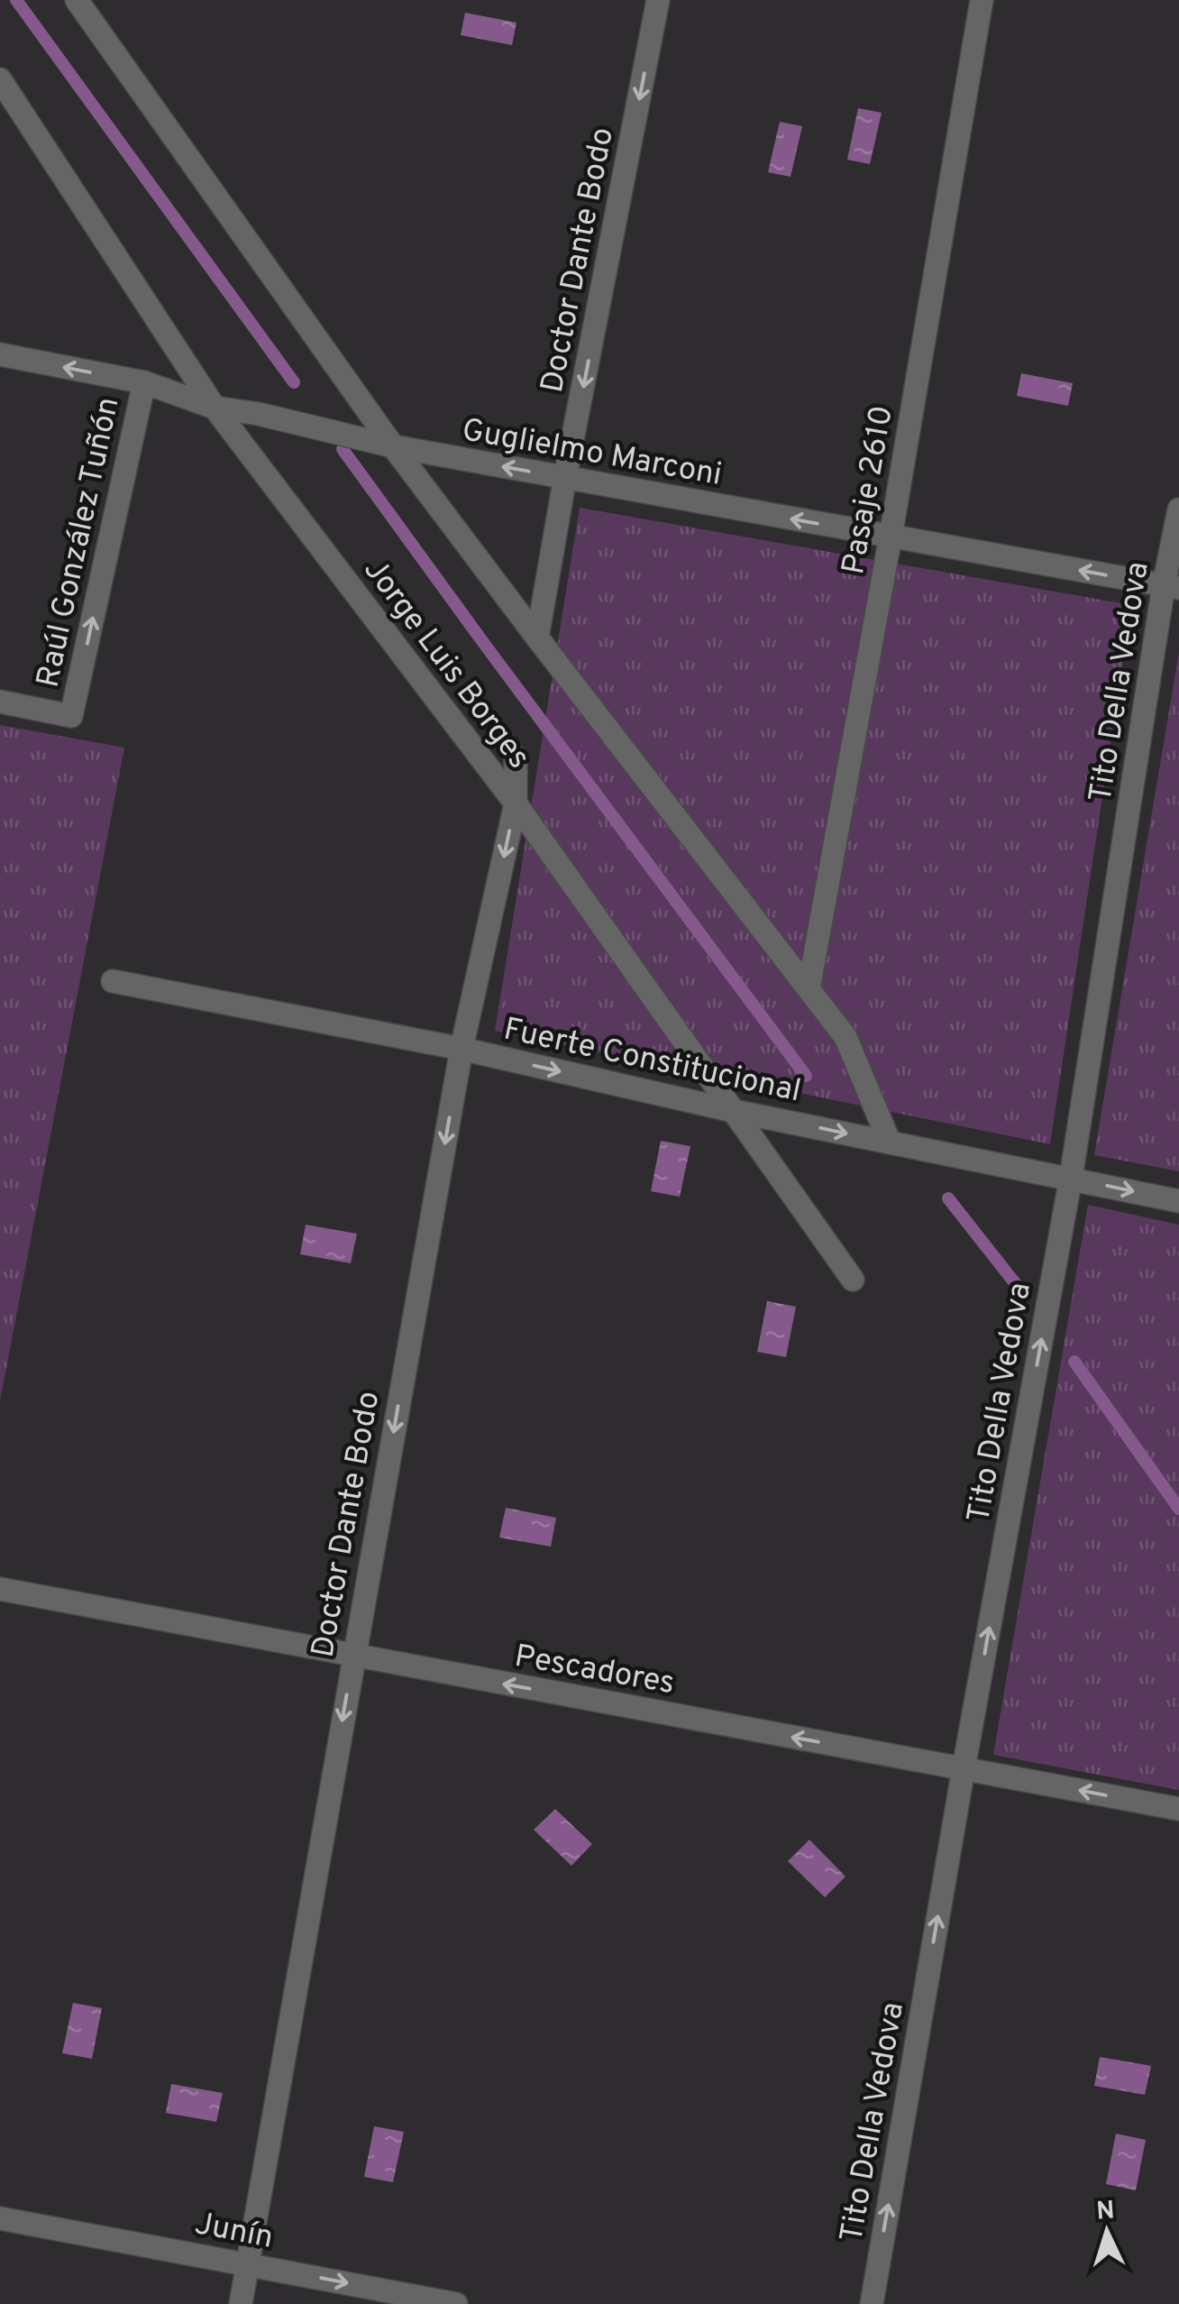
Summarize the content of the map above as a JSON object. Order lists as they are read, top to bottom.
{
  "streets": {
    "street": [
      "Doctor Dante Bodo",
      "Guglielmo Marconi",
      "Pasaje 2610",
      "Raúl González Tuñón",
      "Jorge Luis Borges",
      "Tito Della Vedova",
      "Fuerte Constitucional",
      "Pescadores",
      "Junín"
    ]
  },
  "crossings": [
    ["Doctor Dante Bodo", "Guglielmo Marconi"],
    ["Doctor Dante Bodo", "Jorge Luis Borges"],
    ["Doctor Dante Bodo", "Fuerte Constitucional"],
    ["Doctor Dante Bodo", "Pescadores"],
    ["Doctor Dante Bodo", "Junín"],
    ["Guglielmo Marconi", "Pasaje 2610"],
    ["Guglielmo Marconi", "Raúl González Tuñón"],
    ["Guglielmo Marconi", "Jorge Luis Borges"],
    ["Guglielmo Marconi", "Tito Della Vedova"],
    ["Jorge Luis Borges", "Fuerte Constitucional"],
    ["Tito Della Vedova", "Fuerte Constitucional"],
    ["Tito Della Vedova", "Pescadores"]
  ],
  "one_way": [
    "Doctor Dante Bodo",
    "Guglielmo Marconi",
    "Raúl González Tuñón",
    "Tito Della Vedova",
    "Fuerte Constitucional",
    "Pescadores",
    "Junín"
  ],
  "north": "top"
}
